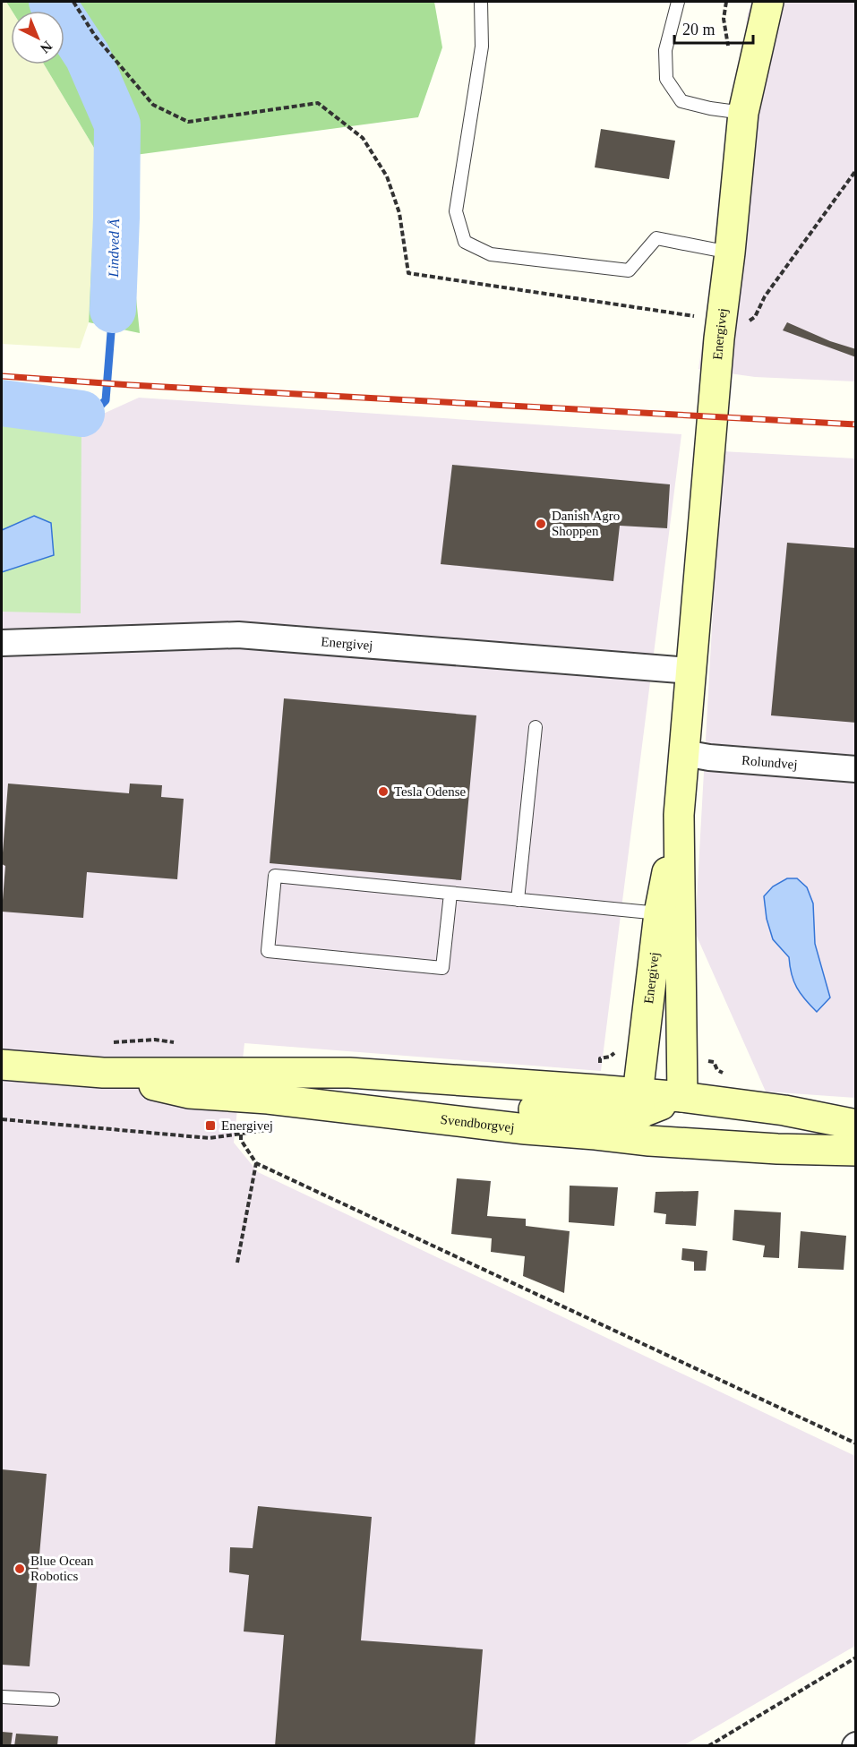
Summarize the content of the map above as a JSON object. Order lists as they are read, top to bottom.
{
  "streets": {
    "main road": ["Energivej", "Svendborgvej"],
    "street": ["Rolundvej"]
  },
  "crossings": [
    ["Energivej", "Rolundvej"],
    ["Energivej", "Svendborgvej"]
  ],
  "water": ["Lindved Å"],
  "places": {
    "other": ["Danish Agro Shoppen", "Tesla Odense", "Blue Ocean Robotics"],
    "transit": ["Energivej"]
  },
  "scale_bar": "20 m",
  "north": "bottom right"
}
